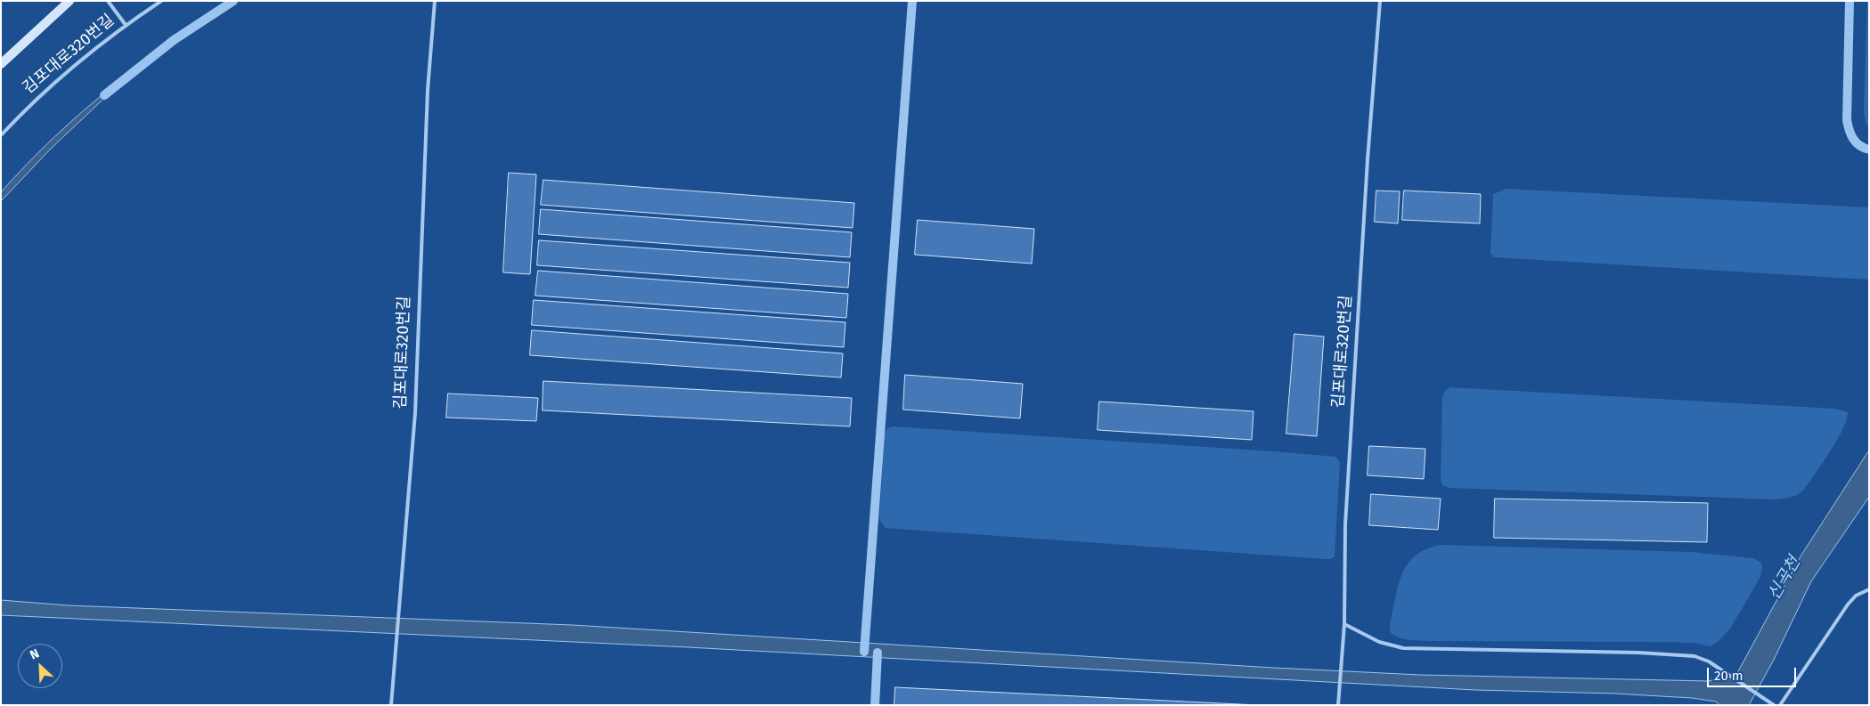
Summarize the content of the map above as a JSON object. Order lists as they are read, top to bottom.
{
  "streets": {
    "lane": ["김포대로320번길"]
  },
  "water": ["신곡천"],
  "scale_bar": "20 m",
  "north": "top left"
}
